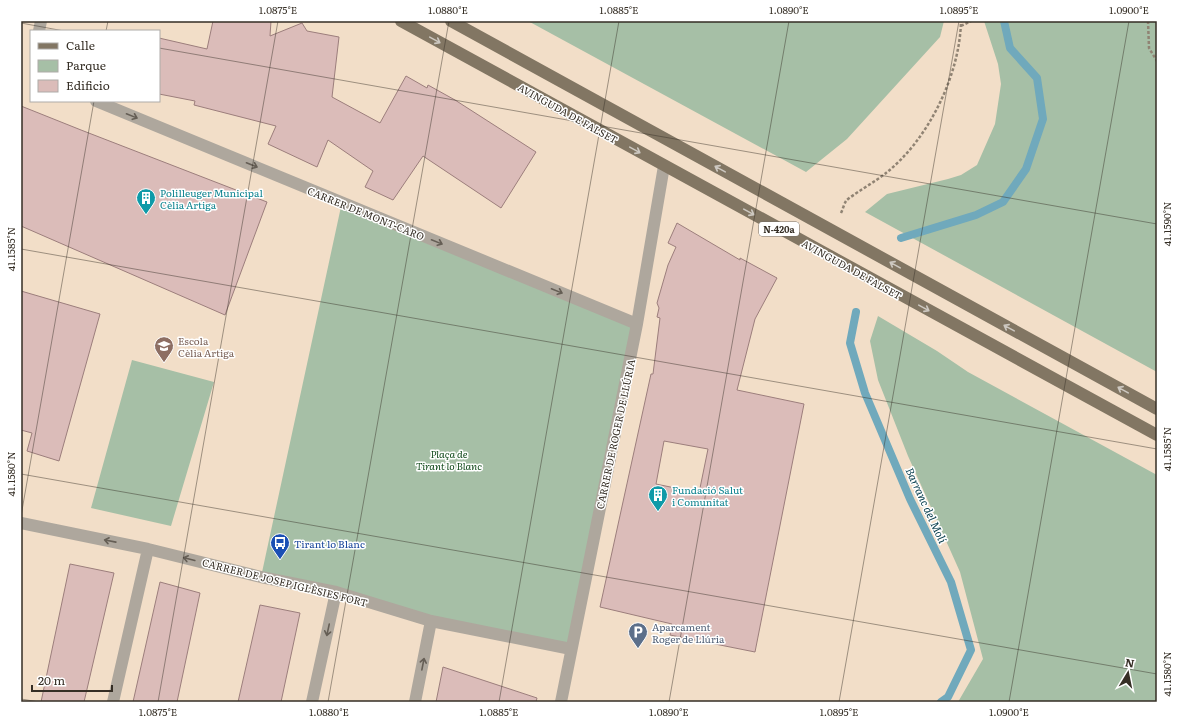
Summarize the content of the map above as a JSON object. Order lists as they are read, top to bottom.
{
  "streets": {
    "main road": ["AVINGUDA DE FALSET", "N-420a"],
    "street": ["CARRER DE MONT-CARO", "CARRER DE ROGER DE LLÚRIA", "CARRER DE JOSEP IGLÈSIES FORT"]
  },
  "crossings": [
    ["AVINGUDA DE FALSET", "CARRER DE ROGER DE LLÚRIA"],
    ["CARRER DE MONT-CARO", "CARRER DE ROGER DE LLÚRIA"],
    ["CARRER DE ROGER DE LLÚRIA", "CARRER DE JOSEP IGLÈSIES FORT"]
  ],
  "one_way": ["CARRER DE MONT-CARO", "CARRER DE JOSEP IGLÈSIES FORT"],
  "water": ["Barranc del Molí"],
  "parks": ["Plaça de Tirant lo Blanc"],
  "places": {
    "building": ["Polilleuger Municipal Cèlia Artiga", "Fundació Salut i Comunitat"],
    "school or university": ["Escola Cèlia Artiga"],
    "bus stop": ["Tirant lo Blanc"],
    "parking": ["Aparcament Roger de Llúria"]
  },
  "legend": ["Calle", "Parque", "Edificio"],
  "scale_bar": "20 m",
  "north": "top",
  "coordinates": [
    "1.0875°E",
    "1.0880°E",
    "1.0885°E",
    "1.0890°E",
    "1.0895°E",
    "1.0900°E",
    "41.1590°N",
    "41.1585°N",
    "41.1580°N"
  ]
}
